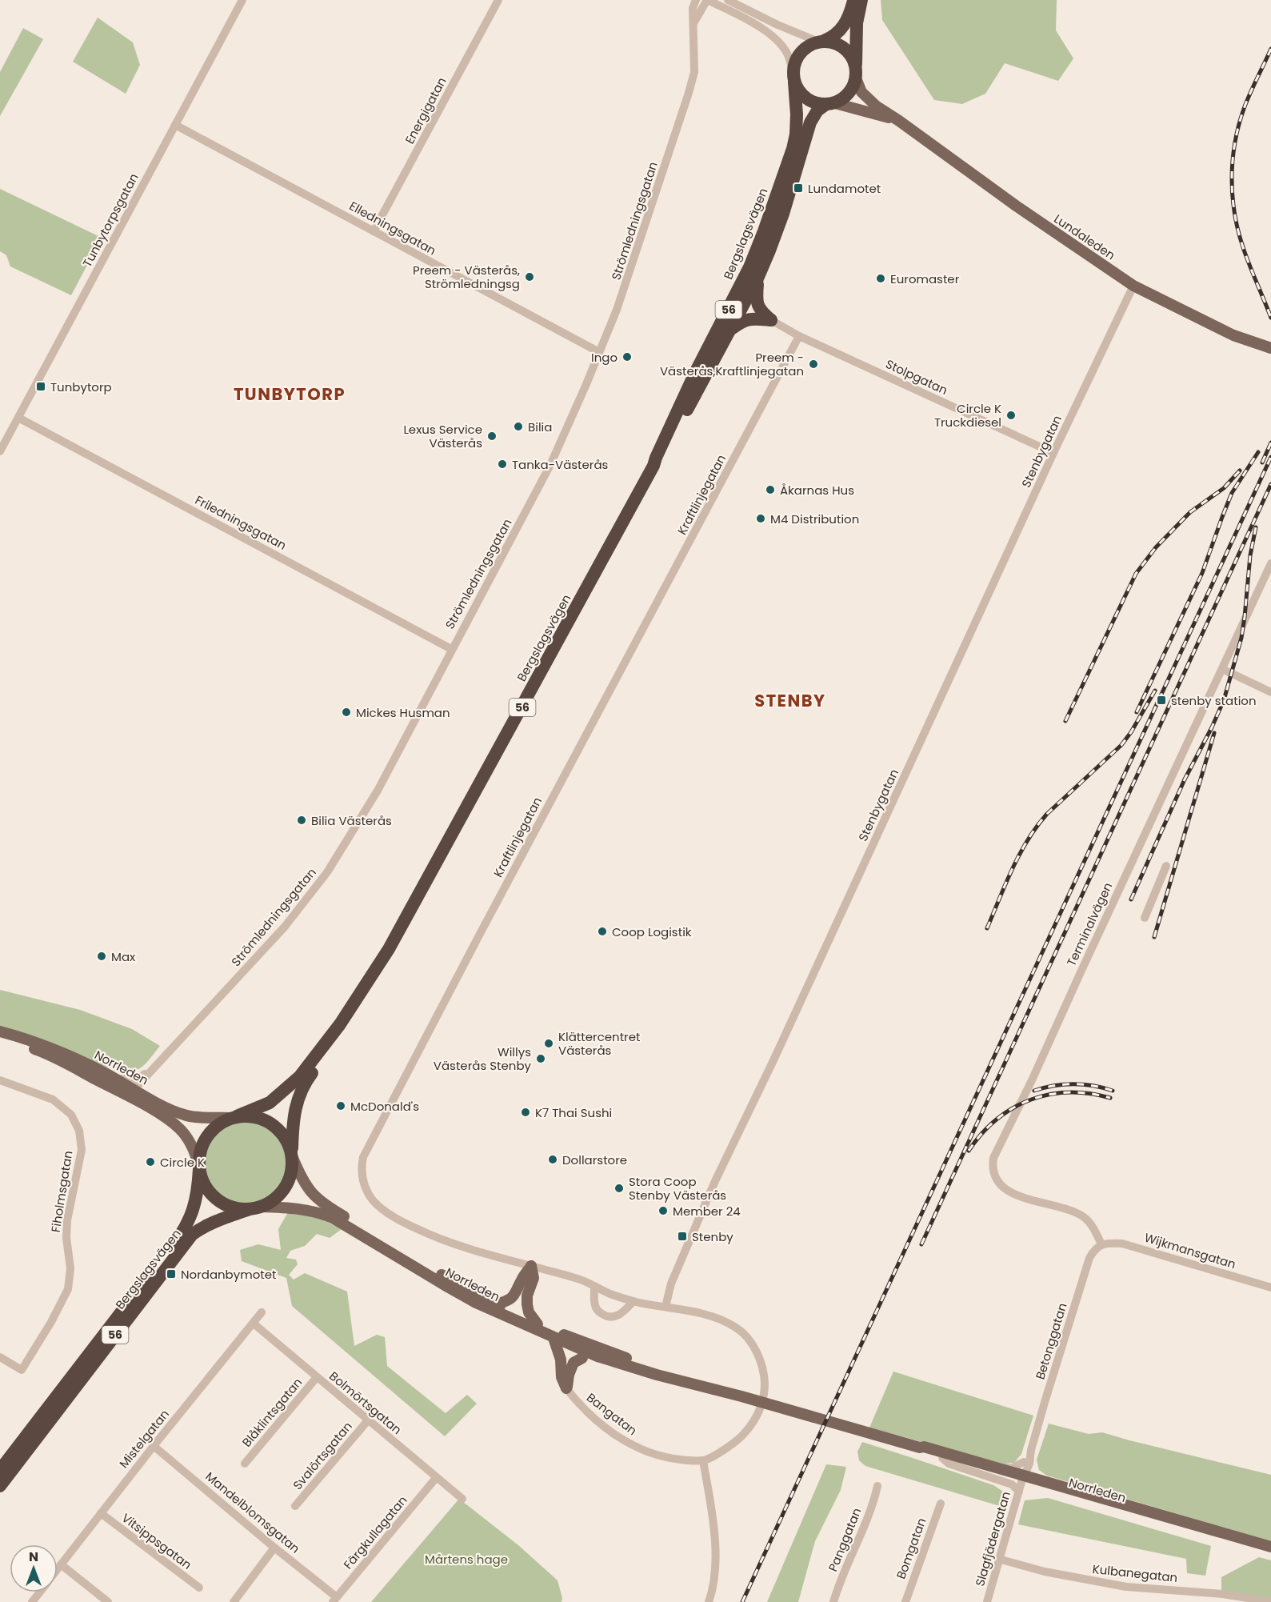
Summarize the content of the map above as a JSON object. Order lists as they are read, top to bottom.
{
  "streets": {
    "highway": ["Bergslagsvägen", "56"],
    "main road": ["Lundaleden", "Norrleden"],
    "street": [
      "Energigatan",
      "Tunbytorpsgatan",
      "Strömledningsgatan",
      "Elledningsgatan",
      "Stolpgatan",
      "Stenbygatan",
      "Kraftlinjegatan",
      "Friledningsgatan",
      "Terminalvägen",
      "Fiholmsgatan",
      "Wijkmansgatan",
      "Betonggatan",
      "Bolmörtsgatan",
      "Blåklintsgatan",
      "Bangatan",
      "Mistelgatan",
      "Svalörtsgatan",
      "Mandelblomsgatan",
      "Färgkullagatan",
      "Slagfjädergatan",
      "Panggatan",
      "Vitsippsgatan",
      "Bomgatan",
      "Kulbanegatan"
    ]
  },
  "crossings": [
    ["Energigatan", "Elledningsgatan"],
    ["Tunbytorpsgatan", "Elledningsgatan"],
    ["Tunbytorpsgatan", "Friledningsgatan"],
    ["Strömledningsgatan", "Elledningsgatan"],
    ["Strömledningsgatan", "Friledningsgatan"],
    ["Strömledningsgatan", "Norrleden"],
    ["Bergslagsvägen", "Lundaleden"],
    ["Bergslagsvägen", "56"],
    ["Bergslagsvägen", "Norrleden"],
    ["Lundaleden", "56"],
    ["Lundaleden", "Stenbygatan"],
    ["56", "Norrleden"],
    ["Stolpgatan", "Stenbygatan"],
    ["Stolpgatan", "Kraftlinjegatan"],
    ["Terminalvägen", "Wijkmansgatan"],
    ["Terminalvägen", "Betonggatan"],
    ["Norrleden", "Betonggatan"],
    ["Norrleden", "Slagfjädergatan"],
    ["Wijkmansgatan", "Betonggatan"],
    ["Betonggatan", "Slagfjädergatan"],
    ["Bolmörtsgatan", "Blåklintsgatan"],
    ["Bolmörtsgatan", "Mistelgatan"],
    ["Bolmörtsgatan", "Svalörtsgatan"],
    ["Bolmörtsgatan", "Färgkullagatan"],
    ["Mistelgatan", "Mandelblomsgatan"],
    ["Mistelgatan", "Vitsippsgatan"],
    ["Mandelblomsgatan", "Färgkullagatan"],
    ["Slagfjädergatan", "Kulbanegatan"]
  ],
  "districts": ["TUNBYTORP", "STENBY"],
  "parks": ["Mårtens hage"],
  "places": {
    "transit": [
      "Lundamotet",
      "Tunbytorp",
      "stenby station",
      "Stenby",
      "Nordanbymotet"
    ],
    "other": [
      "Preem - Västerås, Strömledningsg",
      "Euromaster",
      "Ingo",
      "Preem - Västerås,Kraftlinjegatan",
      "Circle K Truckdiesel",
      "Bilia",
      "Lexus Service Västerås",
      "Tanka-Västerås",
      "Åkarnas Hus",
      "M4 Distribution",
      "Mickes Husman",
      "Bilia Västerås",
      "Coop Logistik",
      "Max",
      "Klättercentret Västerås",
      "Willys Västerås Stenby",
      "McDonald's",
      "K7 Thai Sushi",
      "Dollarstore",
      "Circle K",
      "Stora Coop Stenby Västerås",
      "Member 24"
    ]
  },
  "north": "top"
}
